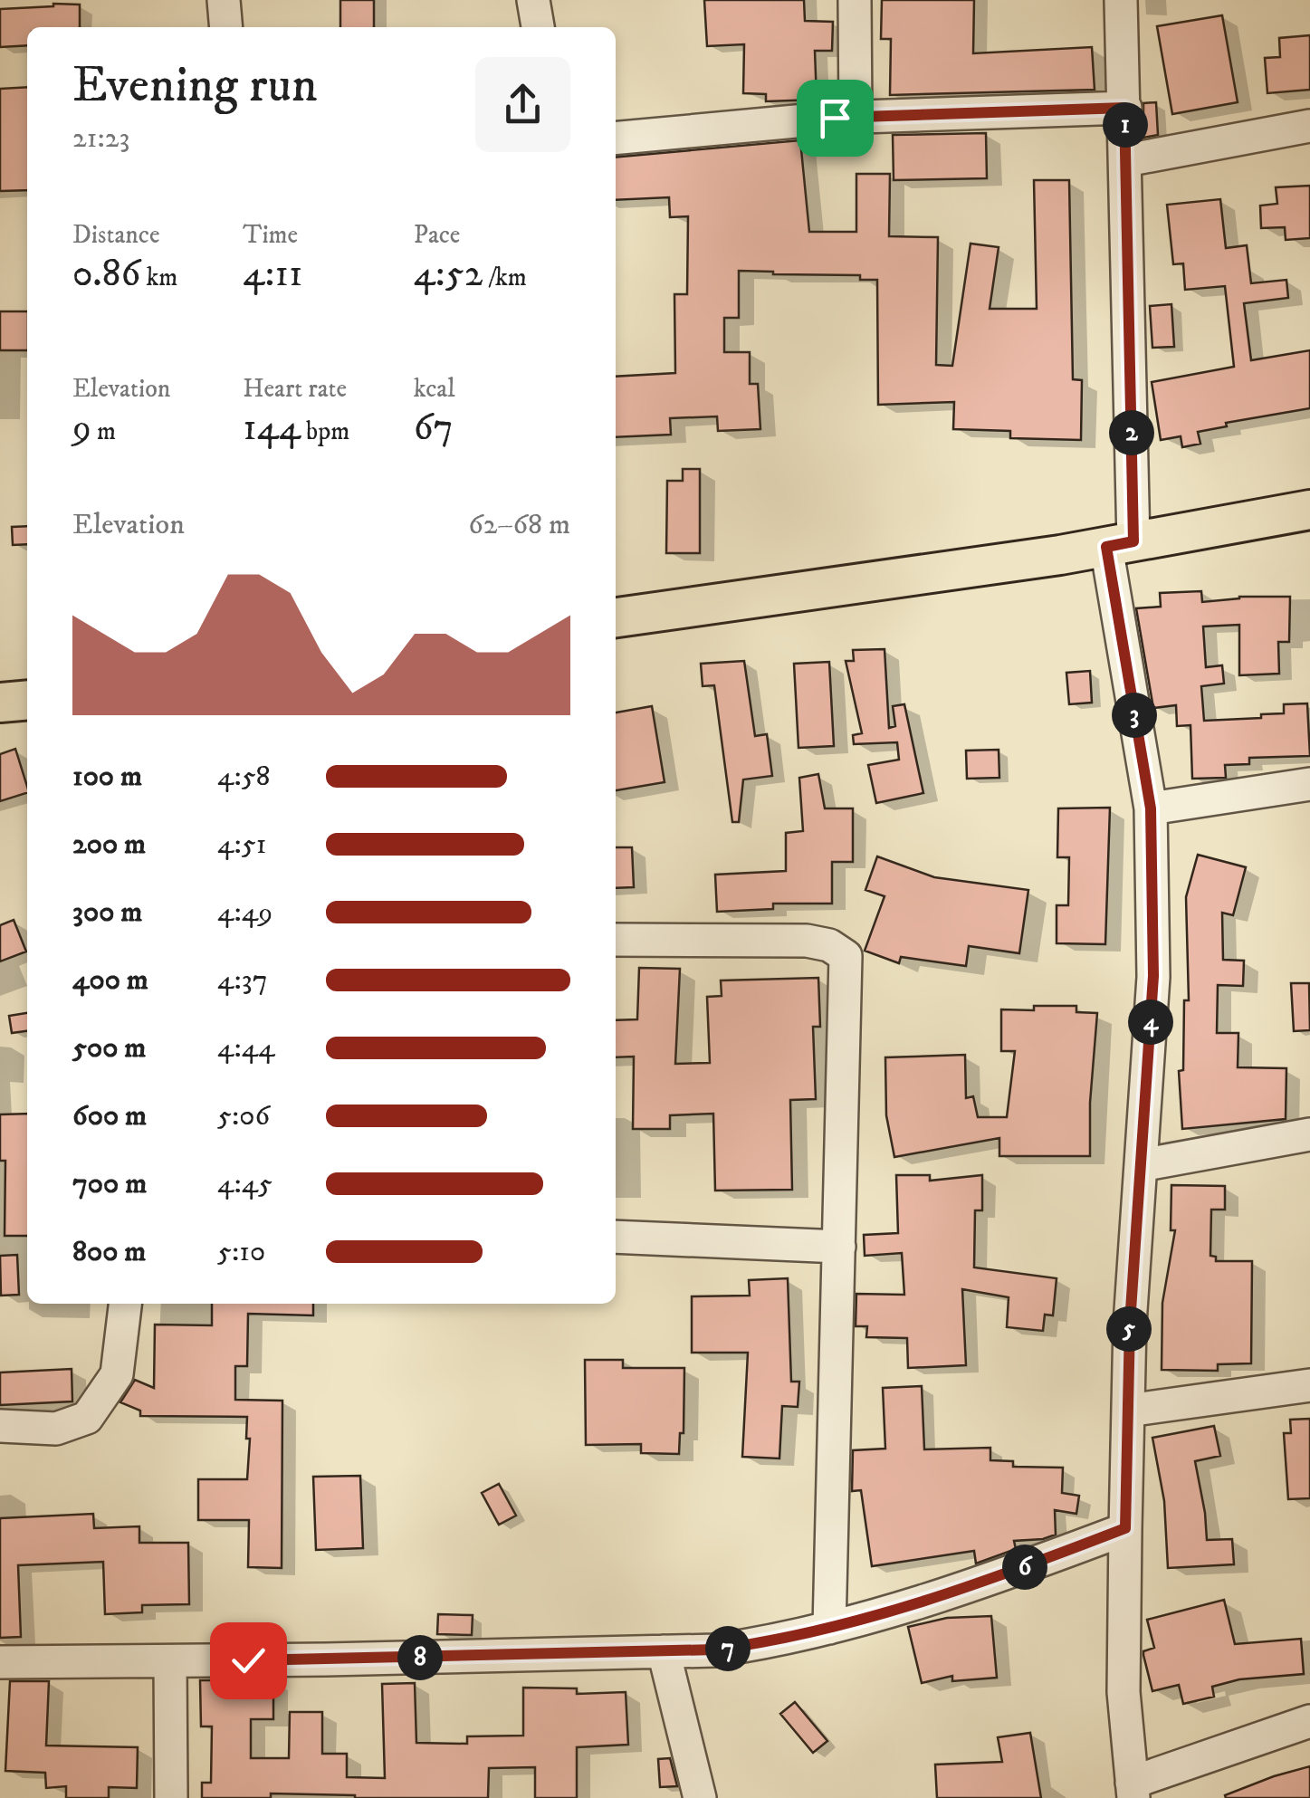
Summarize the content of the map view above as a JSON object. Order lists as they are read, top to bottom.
{
  "page": {
    "heading": ["Evening run", "21:23"],
    "pins": [
      "1",
      "2",
      "3",
      "4",
      "5",
      "6",
      "7",
      "8"
    ],
    "stats": [
      ["Distance", "0.86 km"],
      ["Time", "4:11"],
      ["Pace", "4:52 /km"],
      ["Elevation", "9 m"],
      ["Heart rate", "144 bpm"],
      ["kcal", "67"]
    ],
    "chart": ["Elevation", "62–68 m"],
    "list": [
      {
        "name": "100 m",
        "note": "4:58"
      },
      {
        "name": "200 m",
        "note": "4:51"
      },
      {
        "name": "300 m",
        "note": "4:49"
      },
      {
        "name": "400 m",
        "note": "4:37"
      },
      {
        "name": "500 m",
        "note": "4:44"
      },
      {
        "name": "600 m",
        "note": "5:06"
      },
      {
        "name": "700 m",
        "note": "4:45"
      },
      {
        "name": "800 m",
        "note": "5:10"
      }
    ]
  }
}
